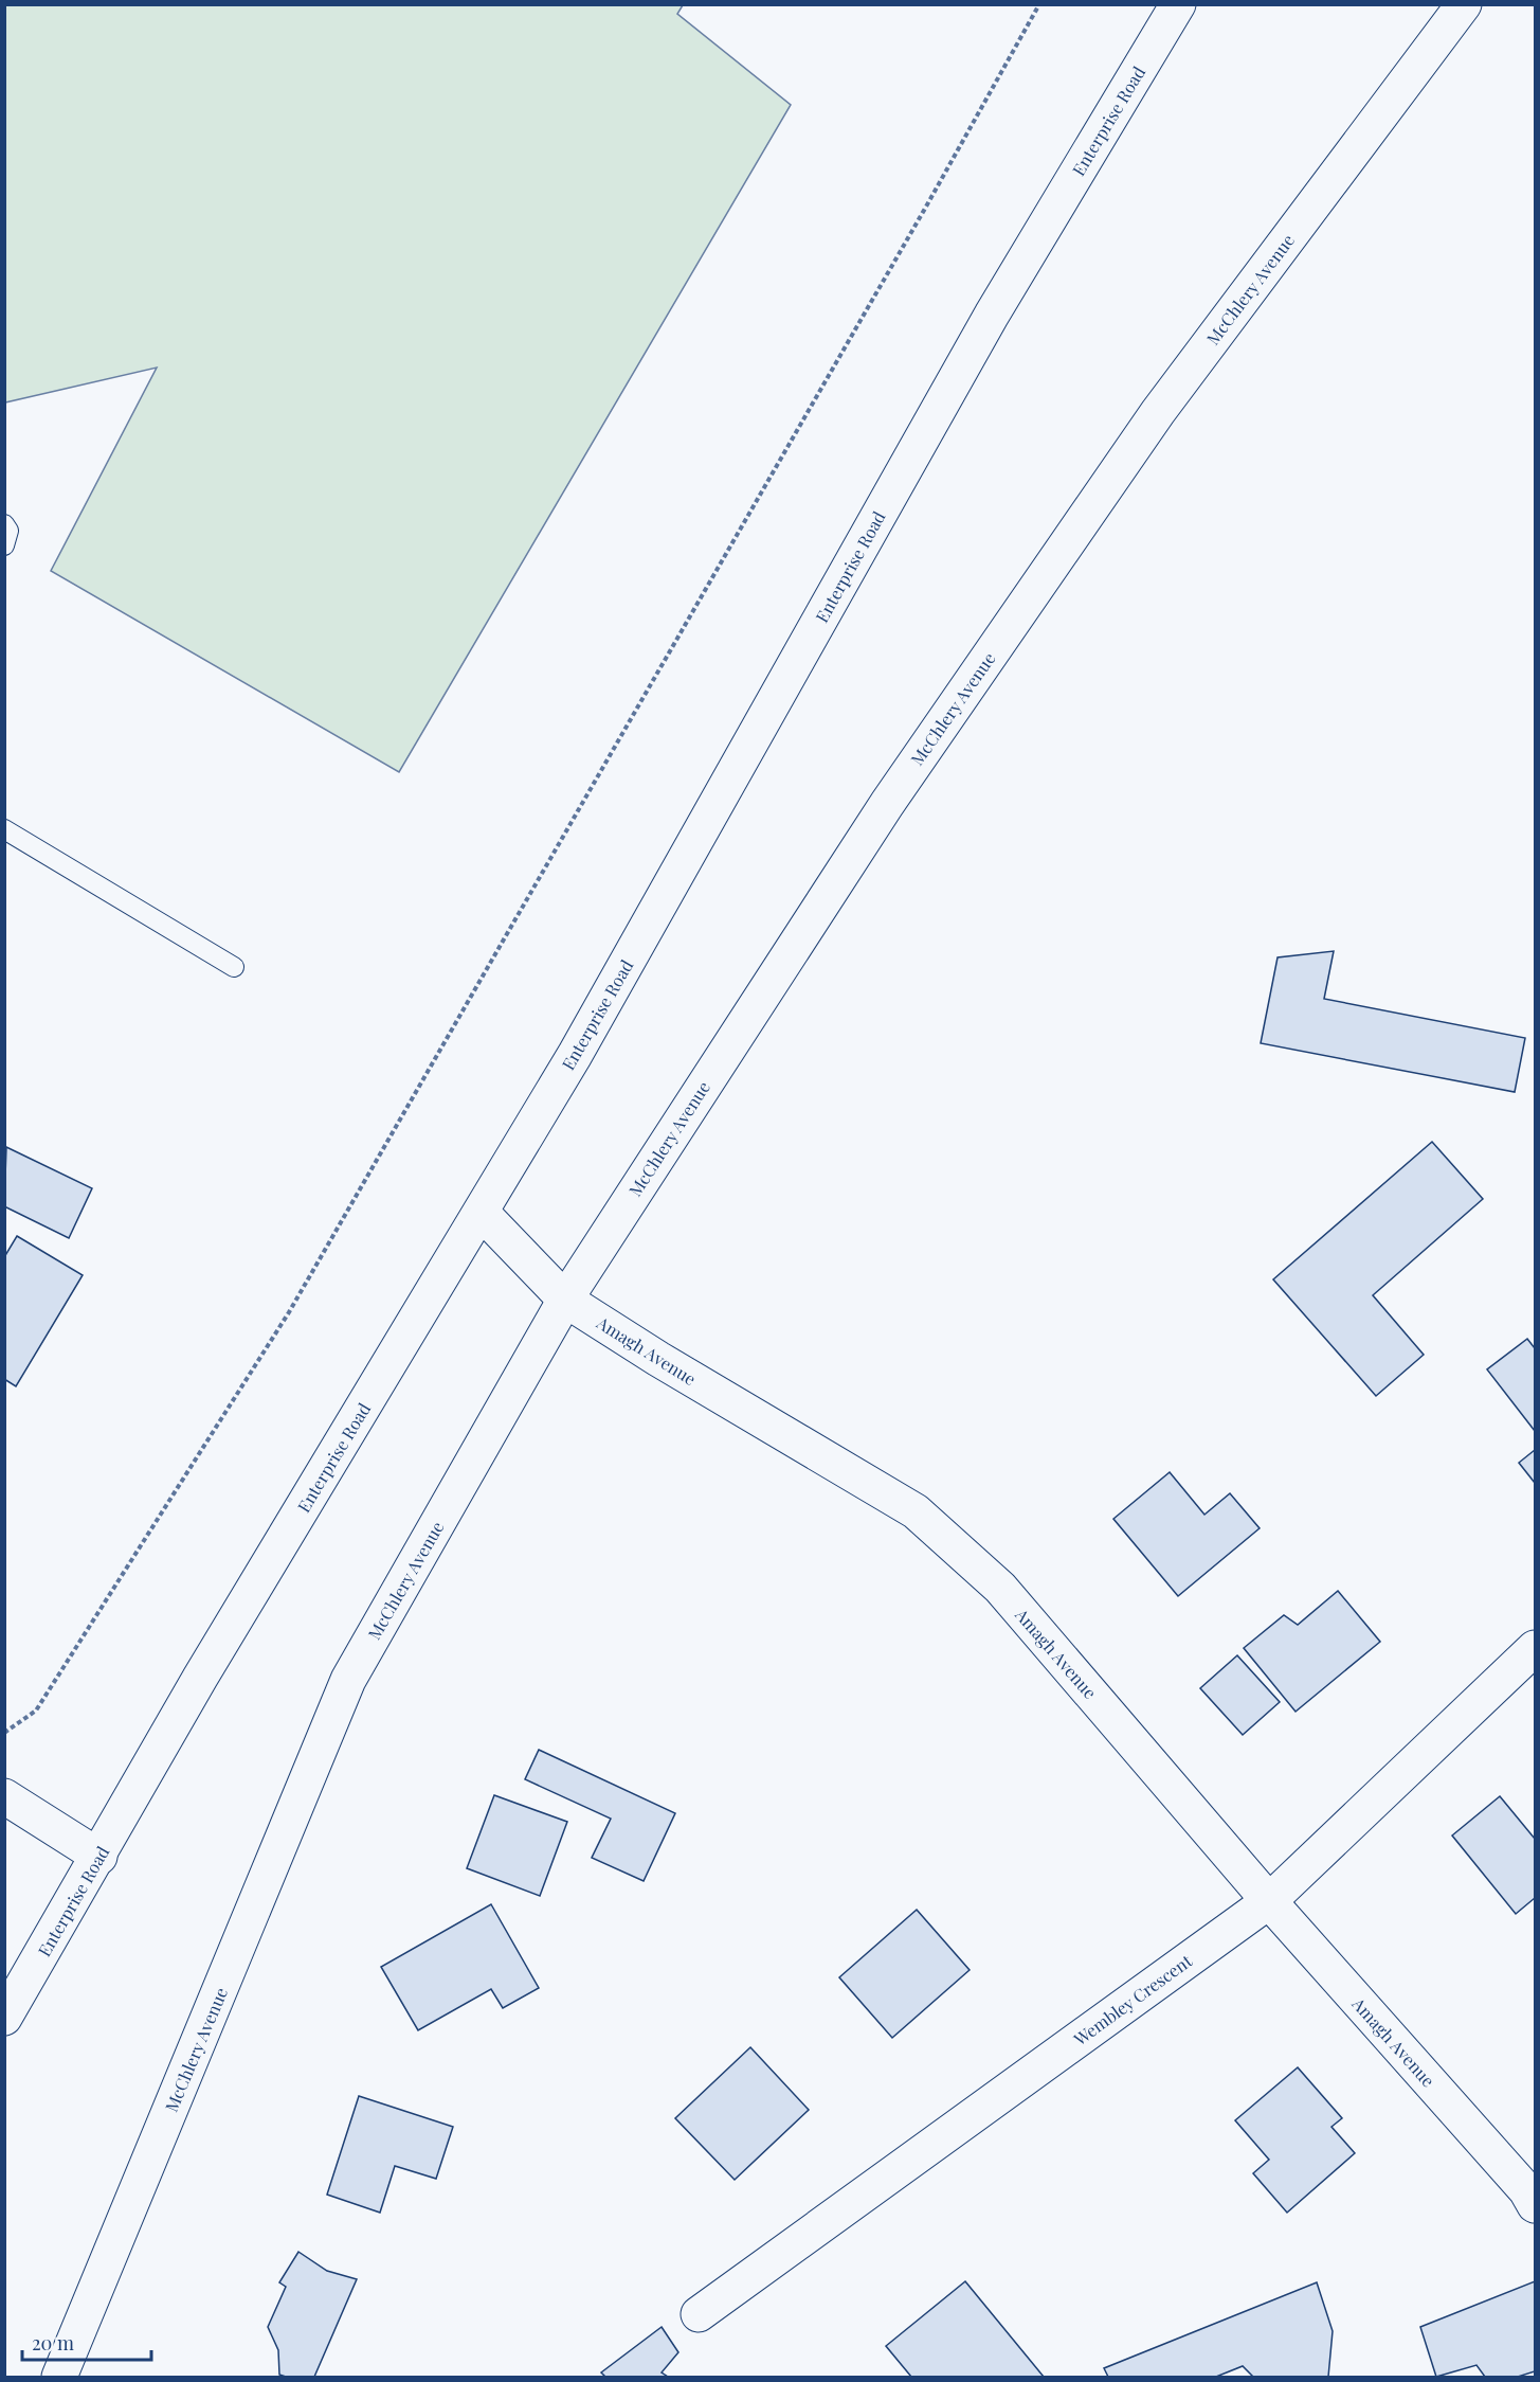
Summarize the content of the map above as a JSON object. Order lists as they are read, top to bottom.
{
  "streets": {
    "main road": [
      "Enterprise Road",
      "McChlery Avenue",
      "Amagh Avenue",
      "Wembley Crescent"
    ]
  },
  "crossings": [
    ["Enterprise Road", "Amagh Avenue"],
    ["McChlery Avenue", "Amagh Avenue"],
    ["Amagh Avenue", "Wembley Crescent"]
  ],
  "scale_bar": "20 m"
}
